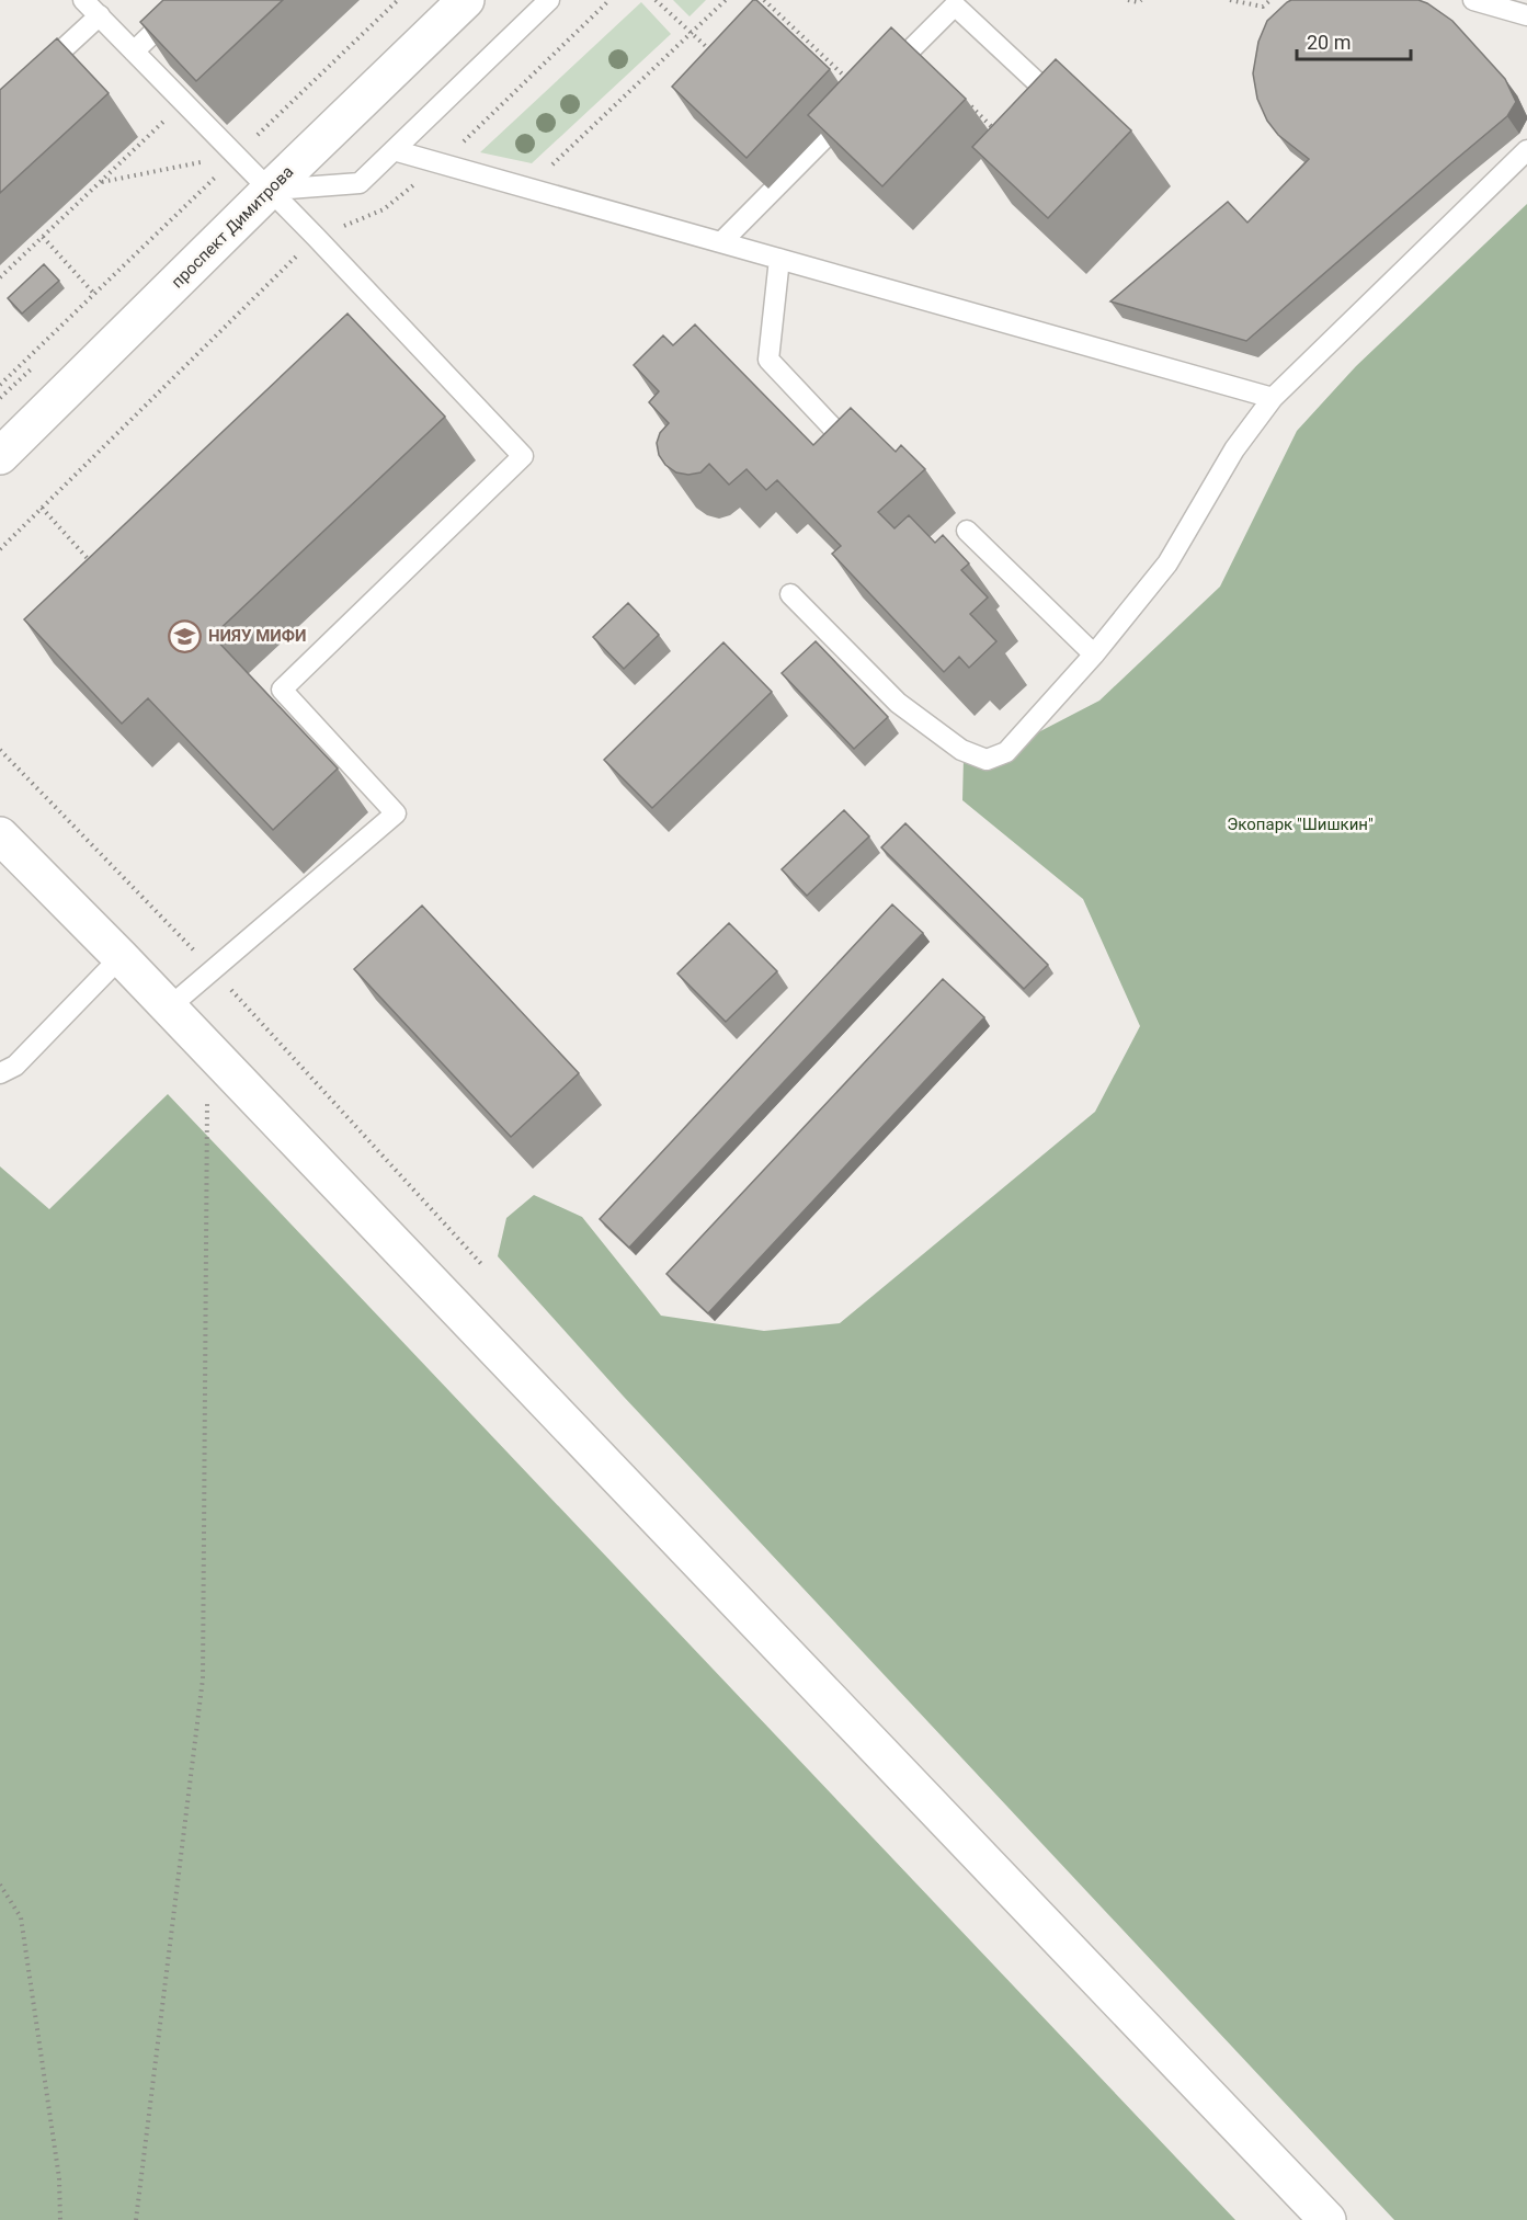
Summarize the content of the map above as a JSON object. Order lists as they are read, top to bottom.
{
  "streets": {
    "main road": ["проспект Димитрова"]
  },
  "parks": ["Экопарк \"Шишкин\""],
  "places": {
    "school or university": ["НИЯУ МИФИ"]
  },
  "scale_bar": "20 m"
}
